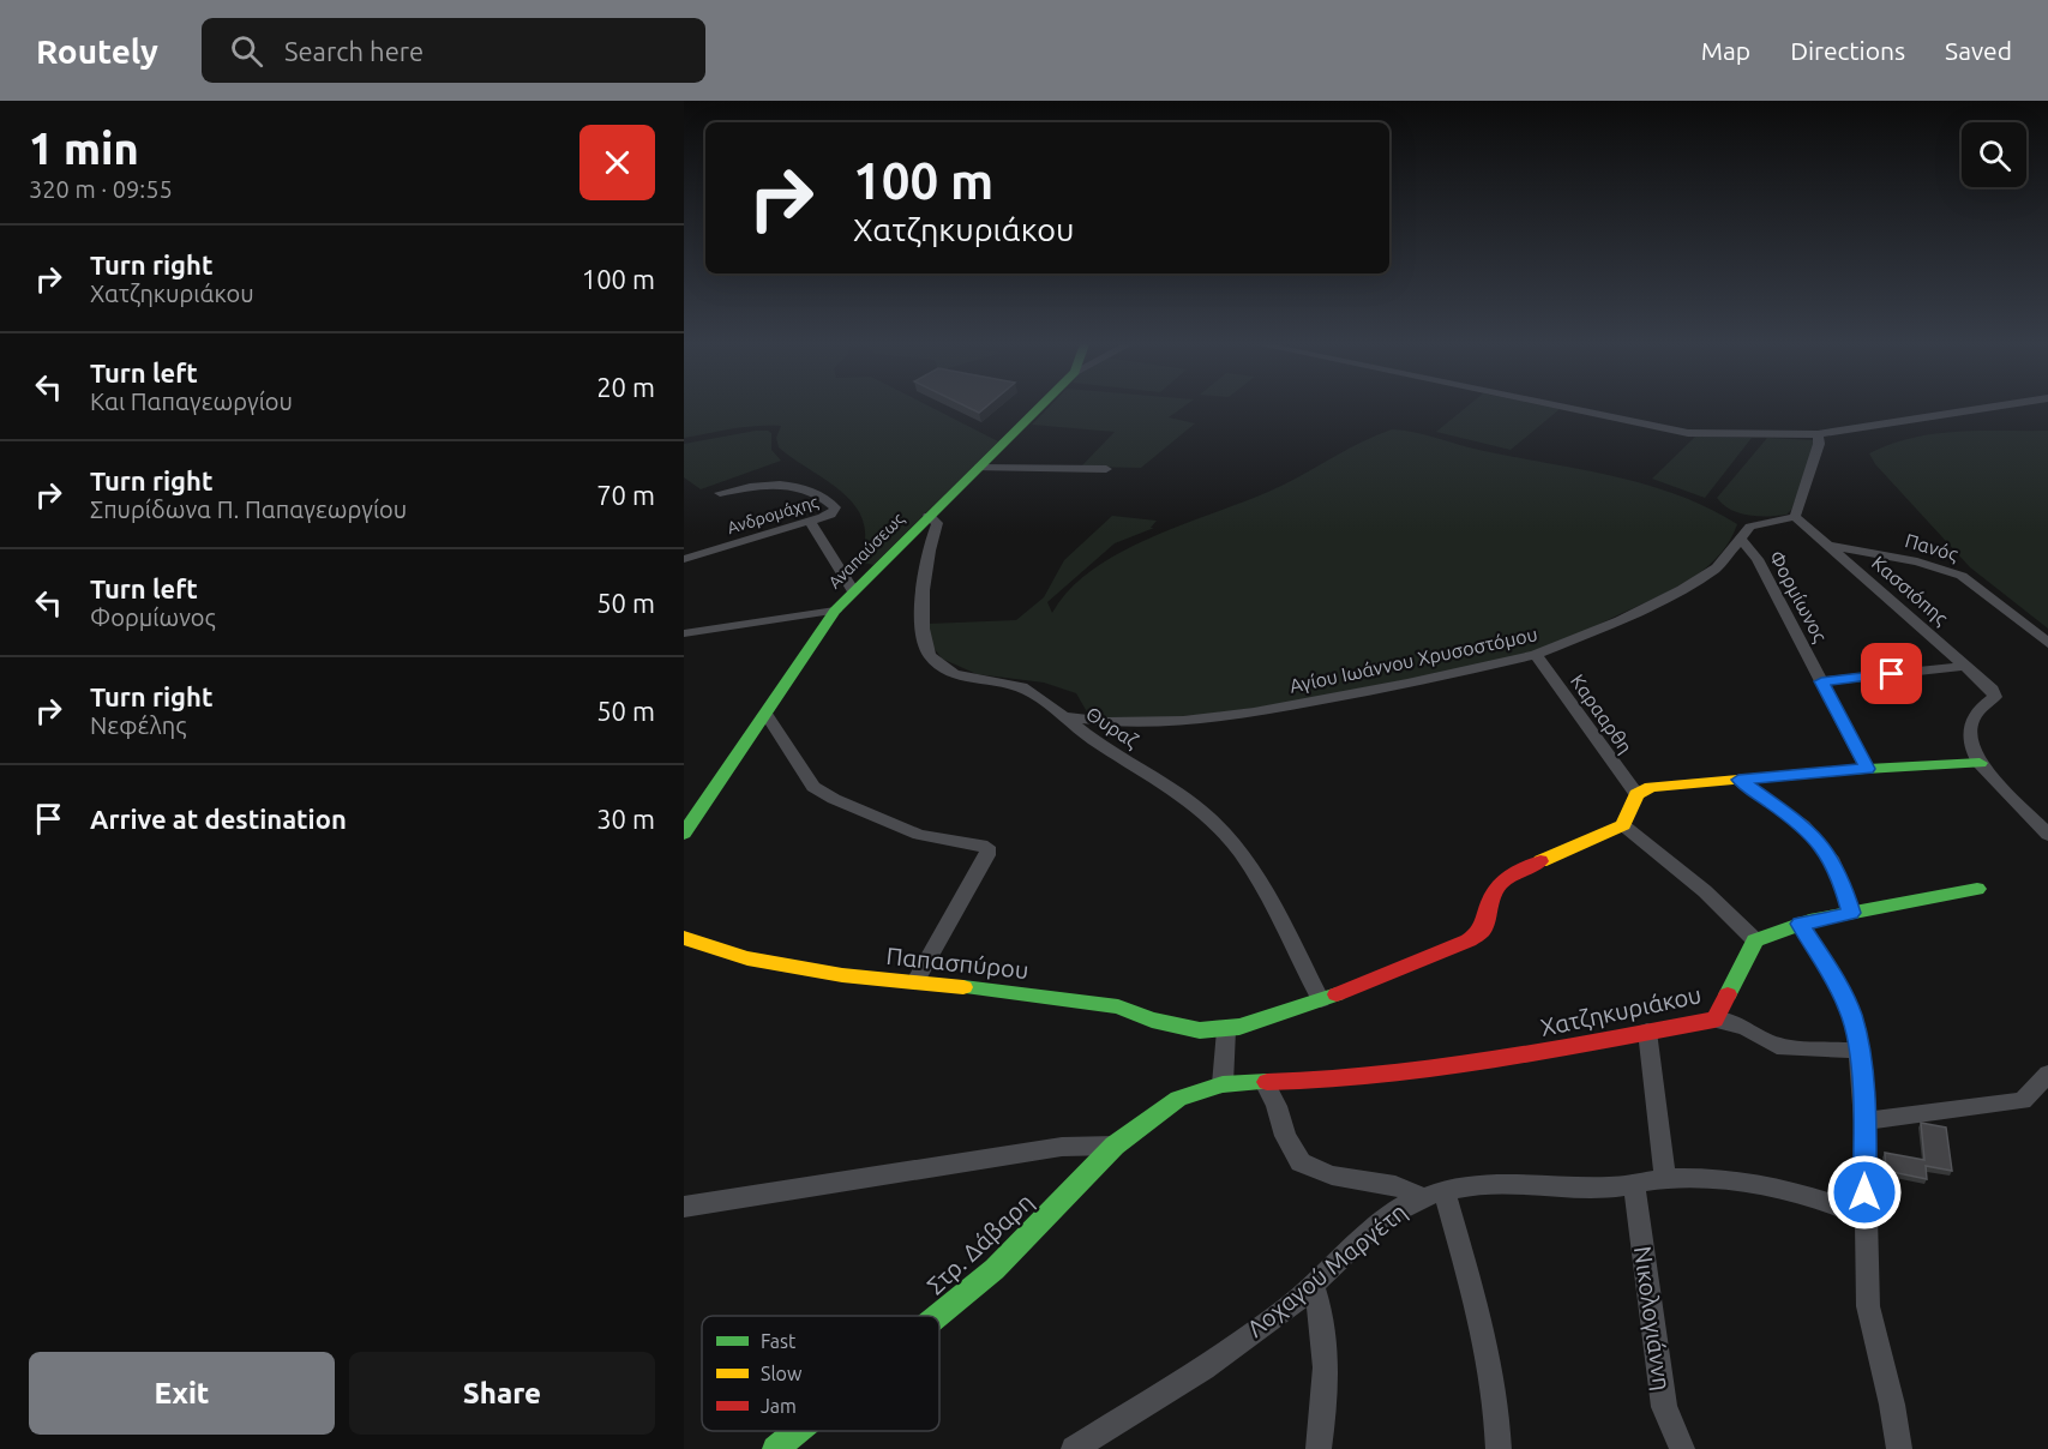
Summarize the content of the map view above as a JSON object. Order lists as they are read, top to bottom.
{
  "streets": {
    "street": [
      "Ανδρομάχης",
      "Πανός",
      "Αναπαύσεως",
      "Κασσιόπης",
      "Φορμίωνος",
      "Αγίου Ιωάννου Χρυσοστόμου",
      "Καρααρθη",
      "Θυραζ",
      "Παπασπύρου",
      "Χατζηκυριάκου",
      "Στρ. Δάβαρη",
      "Λοχαγού Μαργέτη",
      "Νικολογιάννη"
    ]
  },
  "crossings": [
    ["Πανός", "Κασσιόπης"],
    ["Αναπαύσεως", "Θυραζ"],
    ["Κασσιόπης", "Φορμίωνος"],
    ["Φορμίωνος", "Αγίου Ιωάννου Χρυσοστόμου"],
    ["Αγίου Ιωάννου Χρυσοστόμου", "Καρααρθη"],
    ["Αγίου Ιωάννου Χρυσοστόμου", "Θυραζ"],
    ["Χατζηκυριάκου", "Στρ. Δάβαρη"],
    ["Λοχαγού Μαργέτη", "Νικολογιάννη"]
  ],
  "legend": ["Fast", "Slow", "Jam"],
  "page": {
    "header": "Routely",
    "search": "Search here",
    "nav": ["Map", "Directions", "Saved"],
    "heading": ["1 min", "320 m · 09:55"],
    "turn": ["100 m", "Χατζηκυριάκου"],
    "list": [
      {
        "name": "Turn right",
        "note": "Χατζηκυριάκου",
        "value": "100 m"
      },
      {
        "name": "Turn left",
        "note": "Και Παπαγεωργίου",
        "value": "20 m"
      },
      {
        "name": "Turn right",
        "note": "Σπυρίδωνα Π. Παπαγεωργίου",
        "value": "70 m"
      },
      {
        "name": "Turn left",
        "note": "Φορμίωνος",
        "value": "50 m"
      },
      {
        "name": "Turn right",
        "note": "Νεφέλης",
        "value": "50 m"
      },
      {
        "name": "Arrive at destination",
        "value": "30 m"
      }
    ],
    "buttons": ["Exit", "Share"]
  }
}
